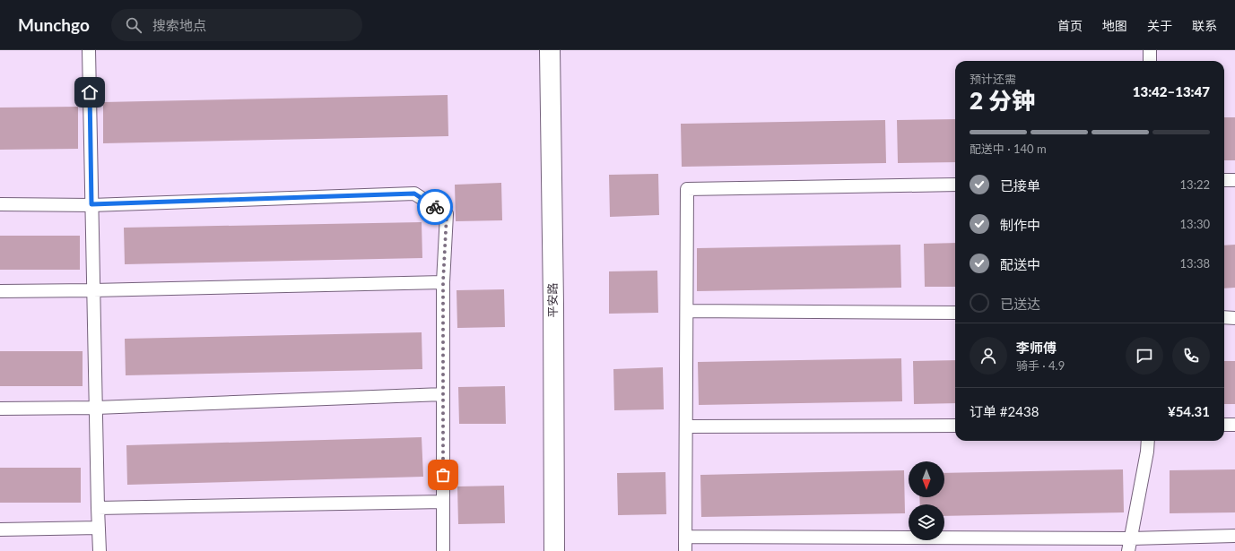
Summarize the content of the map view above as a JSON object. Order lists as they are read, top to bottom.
{
  "streets": {
    "street": ["平安路"]
  },
  "north": "bottom",
  "page": {
    "header": "Munchgo",
    "search": "搜索地点",
    "nav": [
      "首页",
      "地图",
      "关于",
      "联系"
    ],
    "heading": ["2 分钟", "预计还需", "13:42–13:47"],
    "panel": [
      "李师傅",
      "骑手 · 4.9",
      "订单 #2438",
      "¥54.31"
    ],
    "bar": "配送中 · 140 m",
    "list": [
      ["已接单", "13:22"],
      ["制作中", "13:30"],
      ["配送中", "13:38"],
      "已送达"
    ]
  }
}
